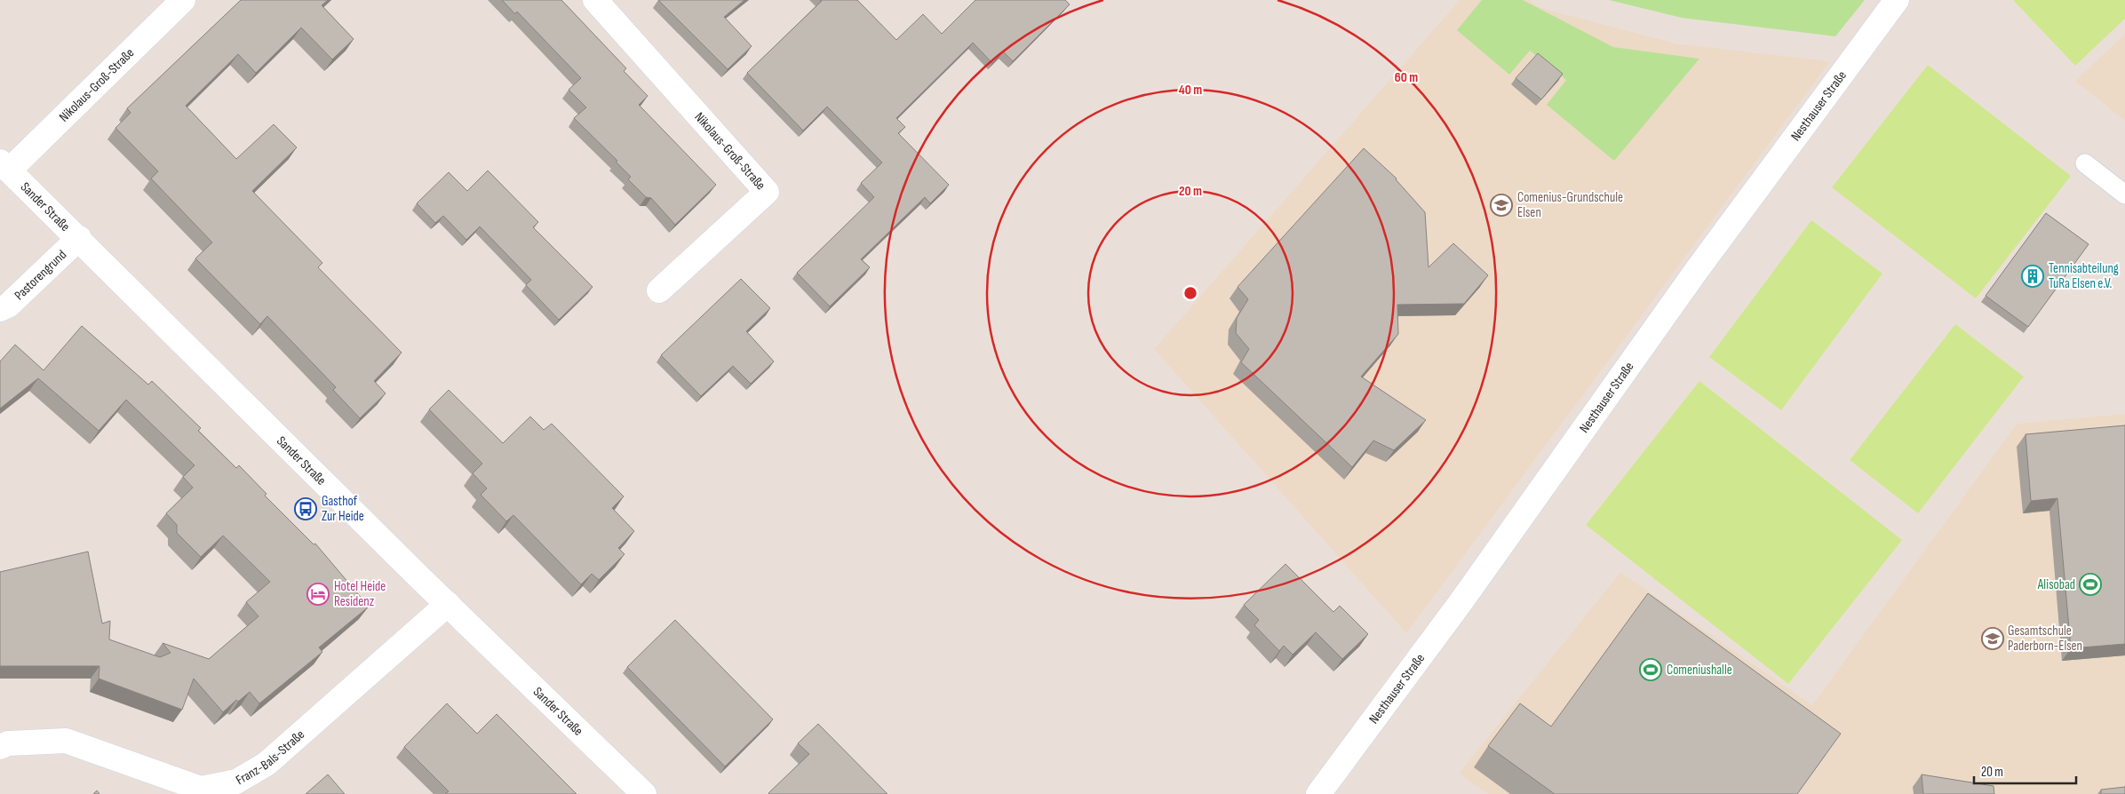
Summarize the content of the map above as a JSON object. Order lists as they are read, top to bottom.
{
  "streets": {
    "street": [
      "Nikolaus-Groß-Straße",
      "Nesthauser Straße",
      "Sander Straße",
      "Pastorengrund",
      "Franz-Bals-Straße"
    ]
  },
  "crossings": [
    ["Nikolaus-Groß-Straße", "Sander Straße"],
    ["Sander Straße", "Pastorengrund"],
    ["Sander Straße", "Franz-Bals-Straße"]
  ],
  "places": {
    "school or university": ["Comenius-Grundschule Elsen", "Gesamtschule Paderborn-Elsen"],
    "building": ["Tennisabteilung TuRa Elsen e.V."],
    "bus stop": ["Gasthof Zur Heide"],
    "sports": ["Alisobad", "Comeniushalle"],
    "hotel": ["Hotel Heide Residenz"]
  },
  "scale_bar": "20 m",
  "rings": ["60 m", "40 m", "20 m"]
}
